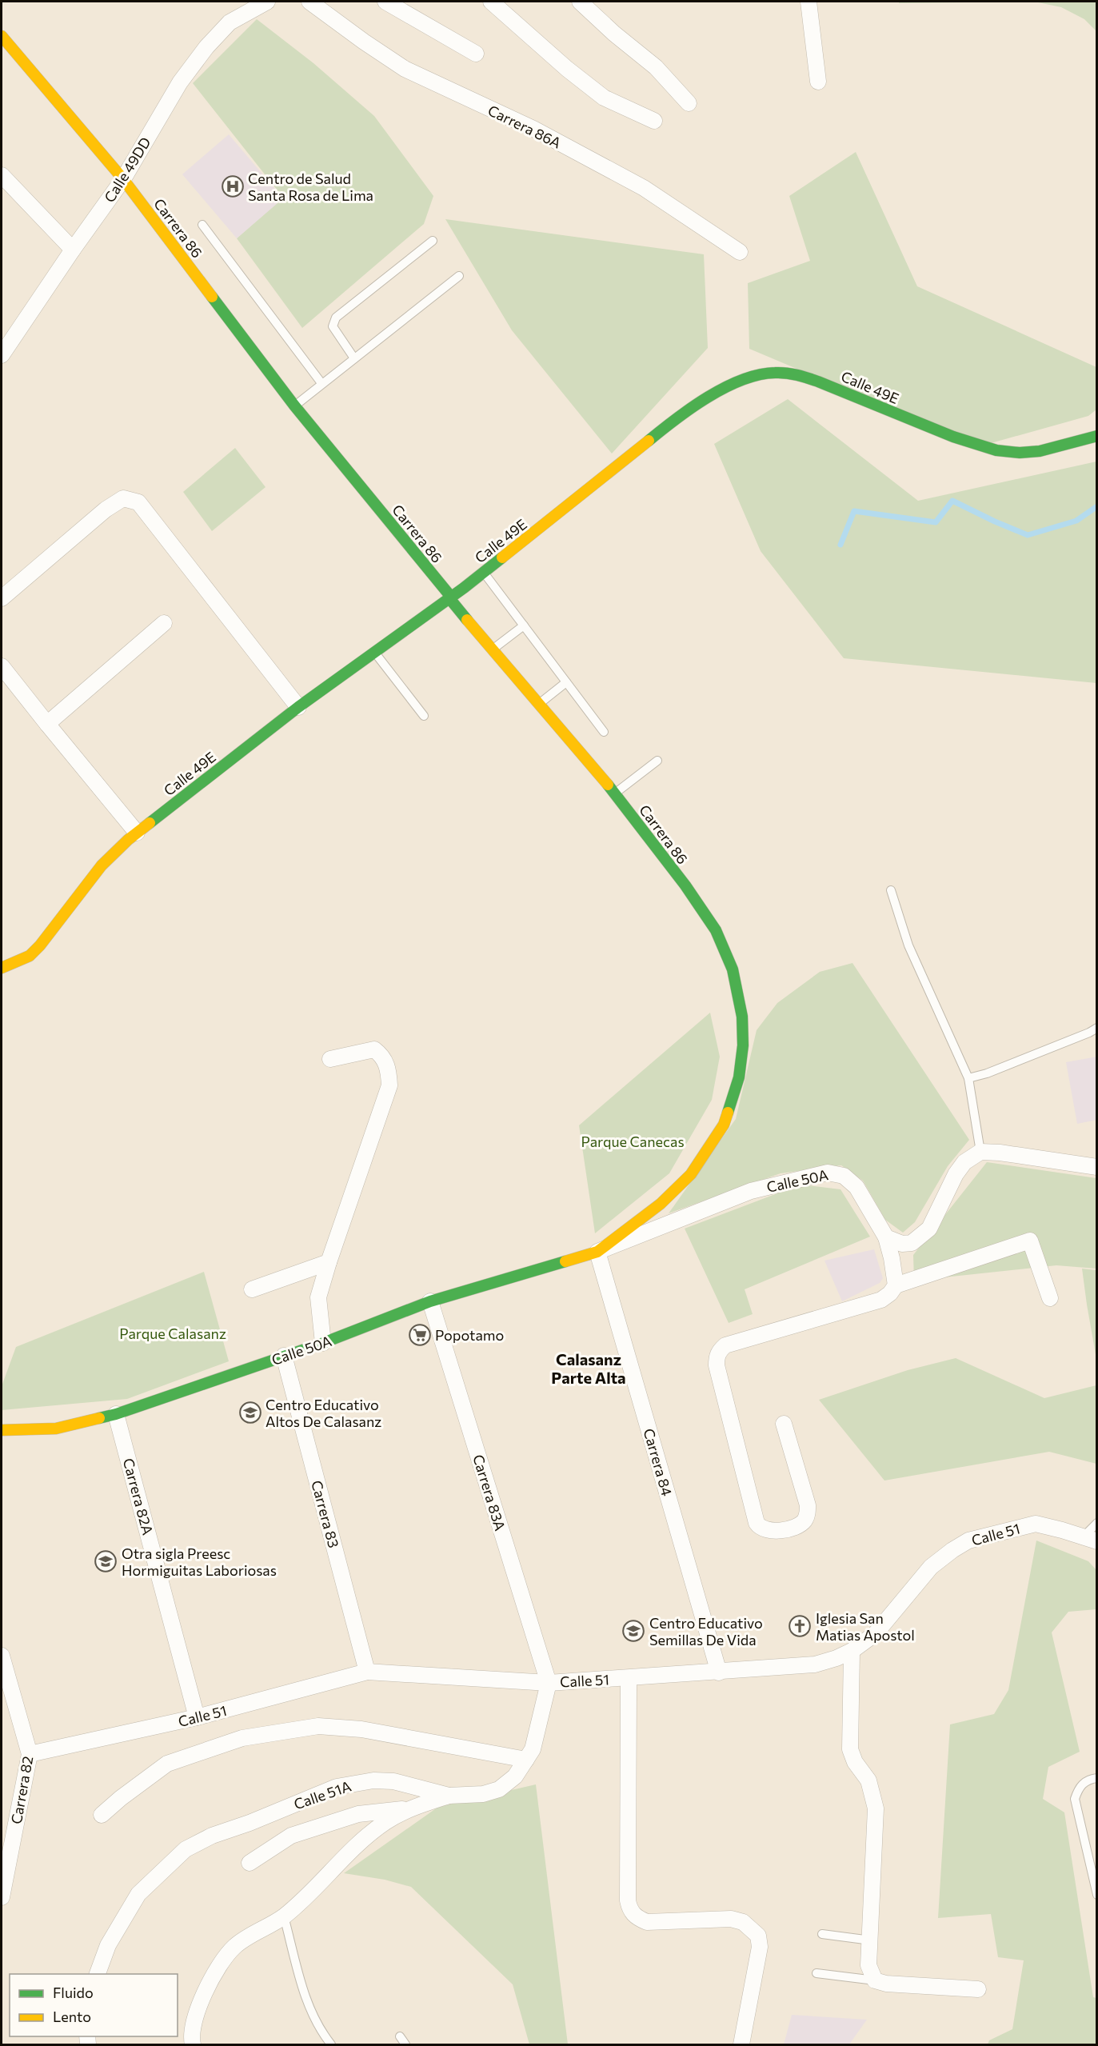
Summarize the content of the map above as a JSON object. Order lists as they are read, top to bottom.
{
  "streets": {
    "street": [
      "Carrera 86A",
      "Calle 49DD",
      "Carrera 86",
      "Calle 49E",
      "Calle 50A",
      "Carrera 84",
      "Carrera 83A",
      "Carrera 82A",
      "Carrera 83",
      "Calle 51",
      "Carrera 82",
      "Calle 51A"
    ]
  },
  "crossings": [
    ["Calle 49DD", "Carrera 86"],
    ["Carrera 86", "Calle 49E"],
    ["Carrera 86", "Calle 50A"],
    ["Calle 50A", "Carrera 84"],
    ["Calle 50A", "Carrera 83A"],
    ["Calle 50A", "Carrera 82A"],
    ["Calle 50A", "Carrera 83"],
    ["Carrera 84", "Calle 51"],
    ["Carrera 83A", "Calle 51"],
    ["Carrera 83A", "Calle 51A"],
    ["Carrera 82A", "Calle 51"],
    ["Carrera 83", "Calle 51"],
    ["Calle 51", "Carrera 82"],
    ["Calle 51", "Calle 51A"]
  ],
  "districts": ["Calasanz Parte Alta"],
  "parks": ["Parque Canecas", "Parque Calasanz"],
  "places": {
    "hospital": ["Centro de Salud Santa Rosa de Lima"],
    "supermarket": ["Popotamo"],
    "school or university": ["Centro Educativo Altos De Calasanz", "Otra sigla Preesc Hormiguitas Laboriosas", "Centro Educativo Semillas De Vida"],
    "church": ["Iglesia San Matias Apostol"]
  },
  "legend": ["Fluido", "Lento"]
}
